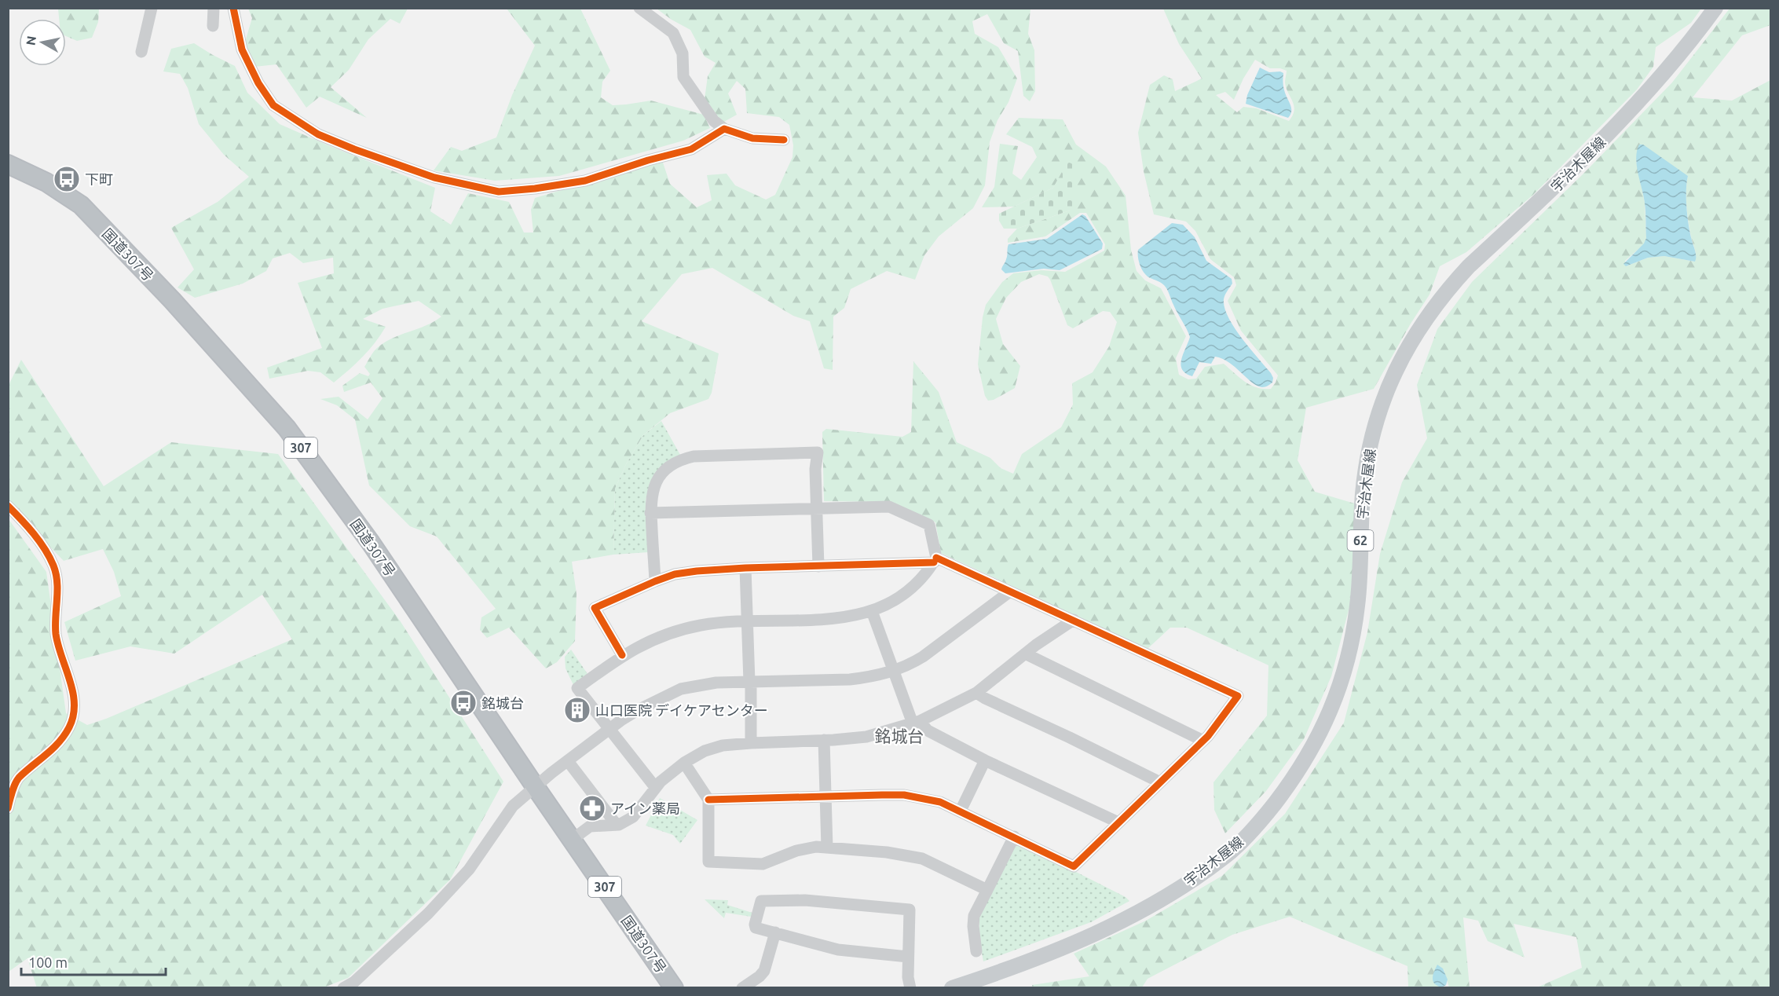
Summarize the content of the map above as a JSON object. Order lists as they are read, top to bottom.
{
  "streets": {
    "highway": ["国道307号", "307"],
    "main road": ["宇治木屋線", "62"]
  },
  "districts": ["銘城台"],
  "places": {
    "bus stop": ["下町", "銘城台"],
    "building": ["山口医院 デイケアセンター"],
    "pharmacy": ["アイン薬局"]
  },
  "scale_bar": "100 m",
  "north": "left"
}
